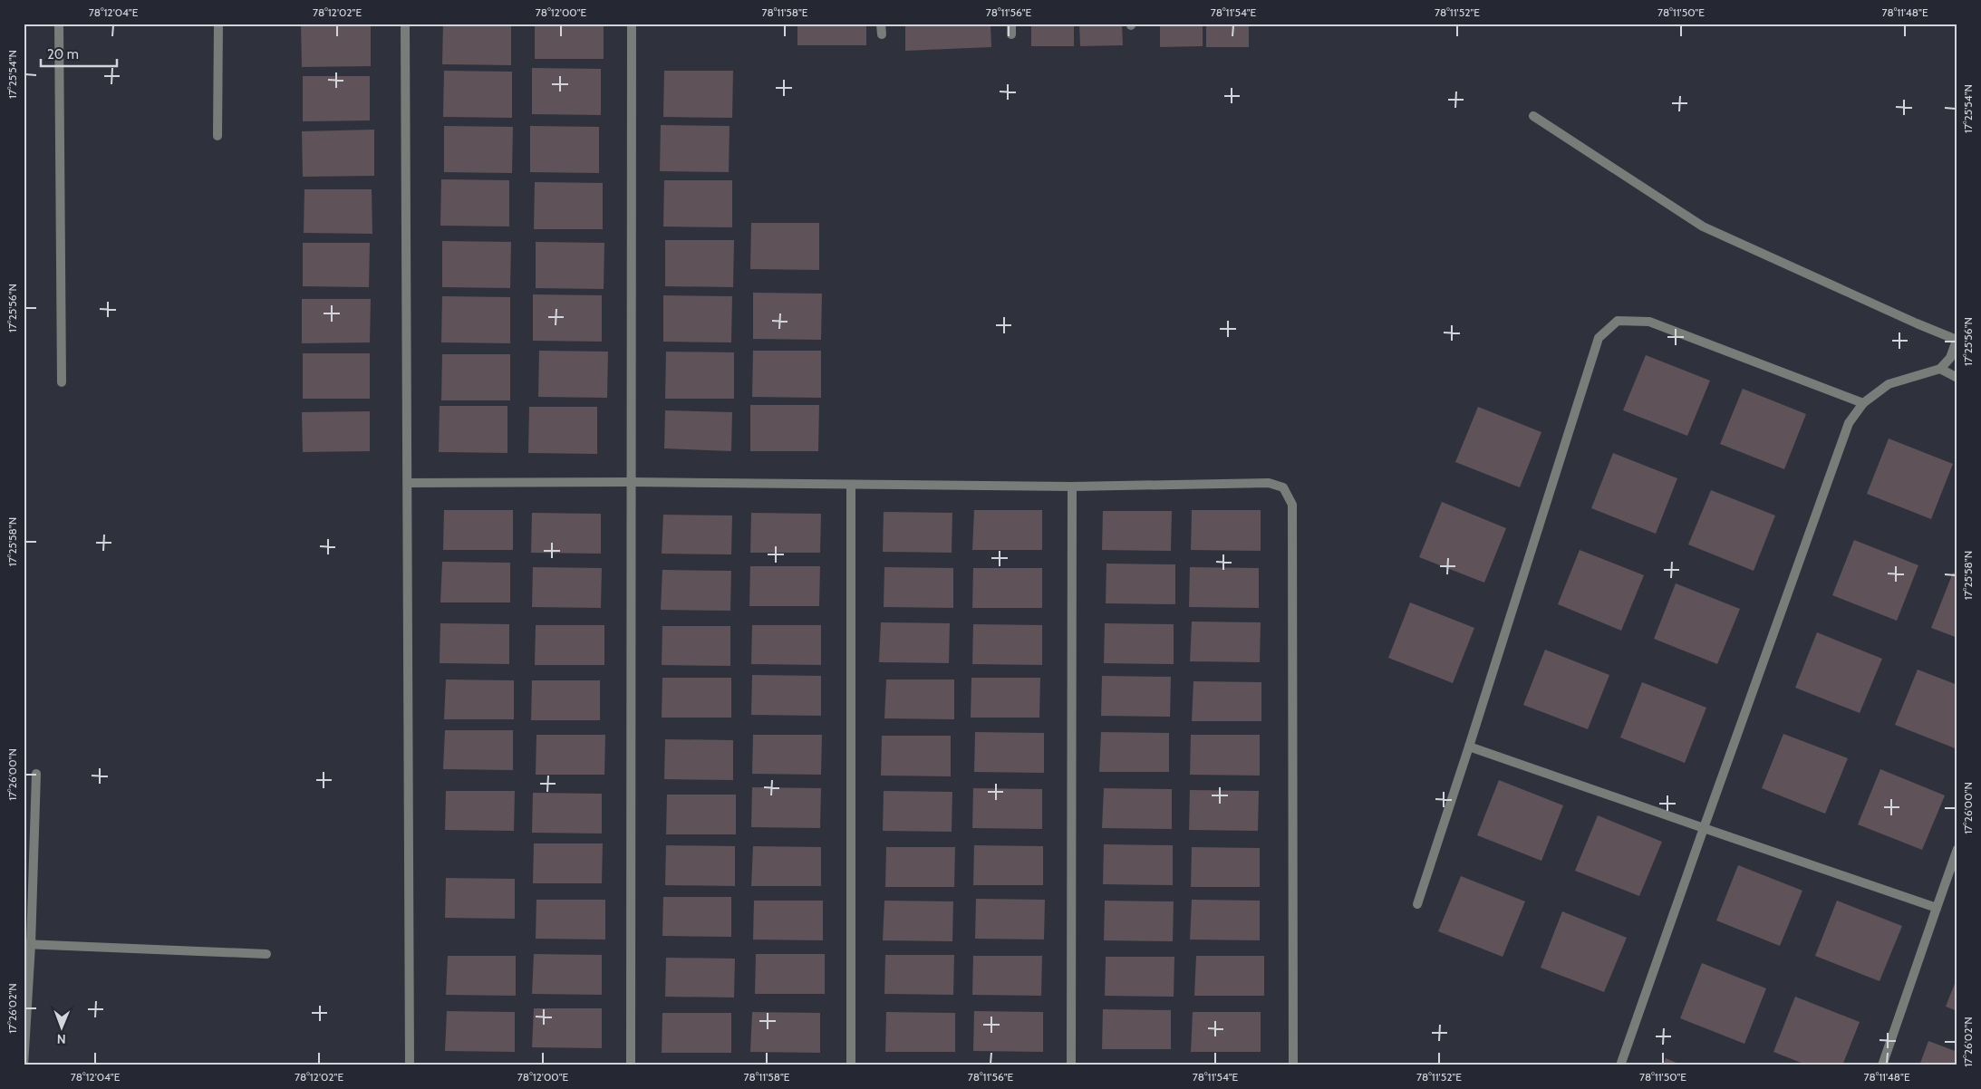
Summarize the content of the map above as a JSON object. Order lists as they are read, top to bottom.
{
  "scale_bar": "20 m",
  "north": "bottom",
  "coordinates": [
    "78°12'04\"E",
    "78°12'02\"E",
    "78°12'00\"E",
    "78°11'58\"E",
    "78°11'56\"E",
    "78°11'54\"E",
    "78°11'52\"E",
    "78°11'50\"E",
    "78°11'48\"E",
    "17°25'54\"N",
    "17°25'56\"N",
    "17°25'58\"N",
    "17°26'00\"N",
    "17°26'02\"N"
  ]
}
